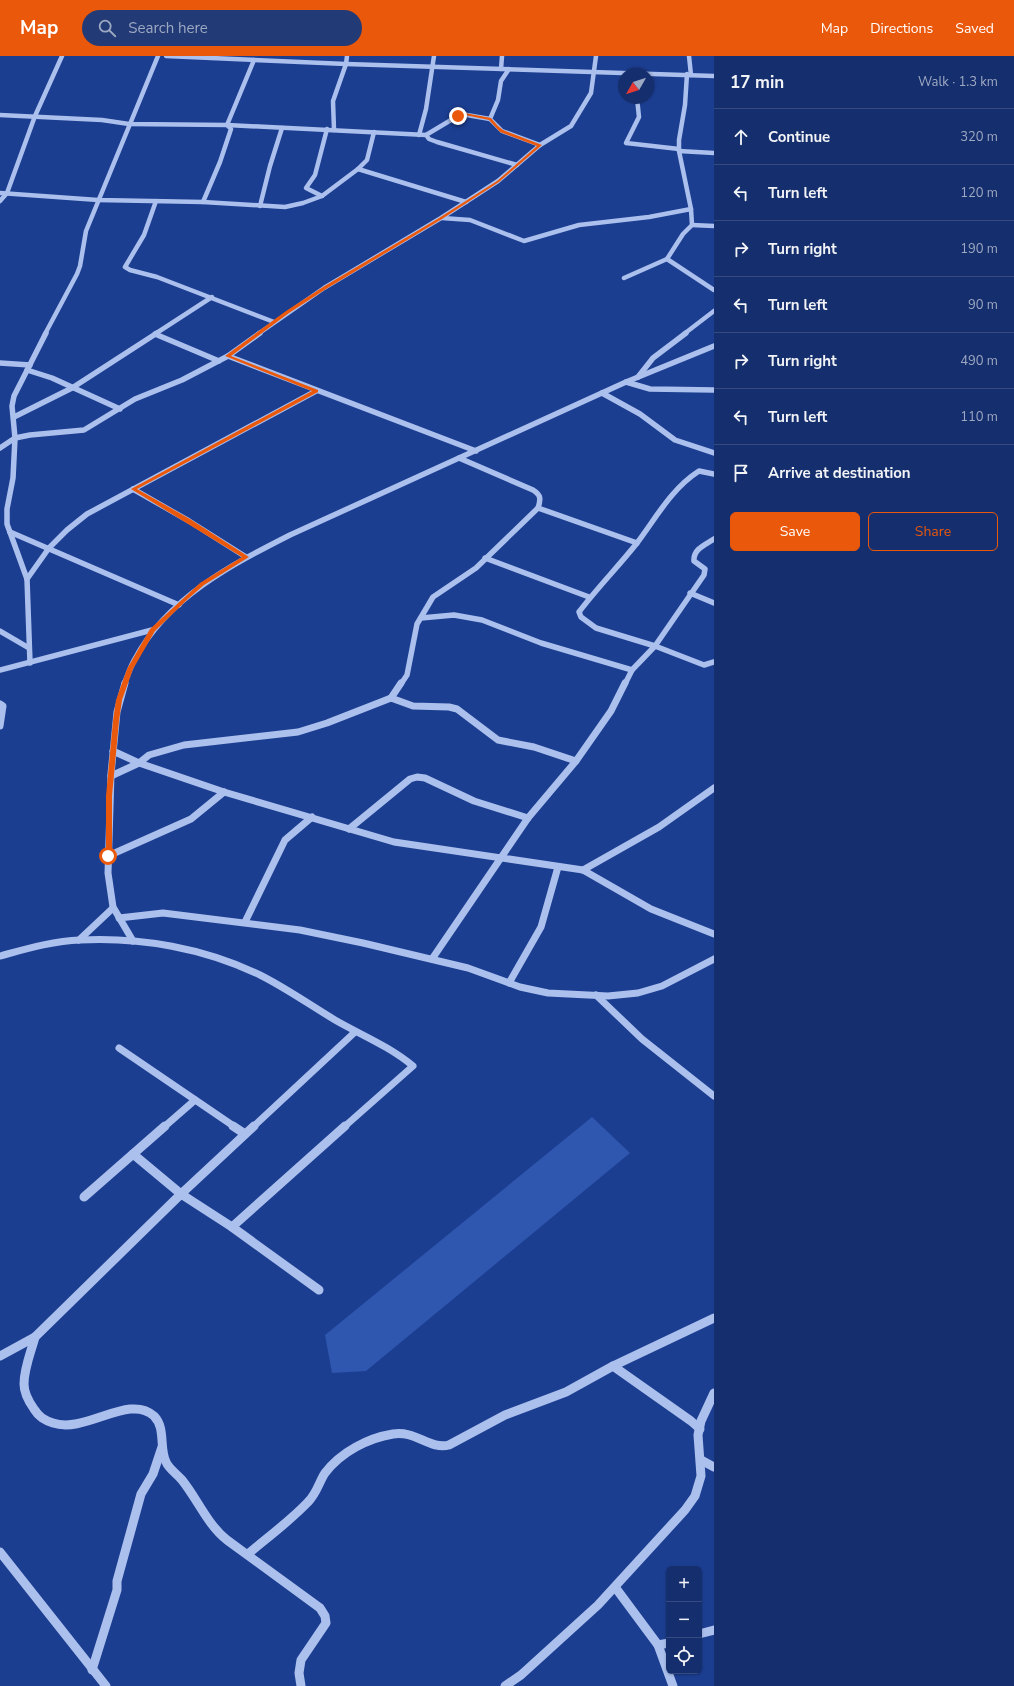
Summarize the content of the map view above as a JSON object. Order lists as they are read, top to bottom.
{
  "north": "bottom left",
  "page": {
    "header": "Map",
    "search": "Search here",
    "nav": ["Map", "Directions", "Saved"],
    "heading": ["17 min", "Walk · 1.3 km"],
    "list": [
      ["Continue", "320 m"],
      ["Turn left", "120 m"],
      ["Turn right", "190 m"],
      ["Turn left", "90 m"],
      ["Turn right", "490 m"],
      ["Turn left", "110 m"],
      "Arrive at destination"
    ],
    "buttons": ["Save", "Share"],
    "map_buttons": ["+", "−"]
  }
}
